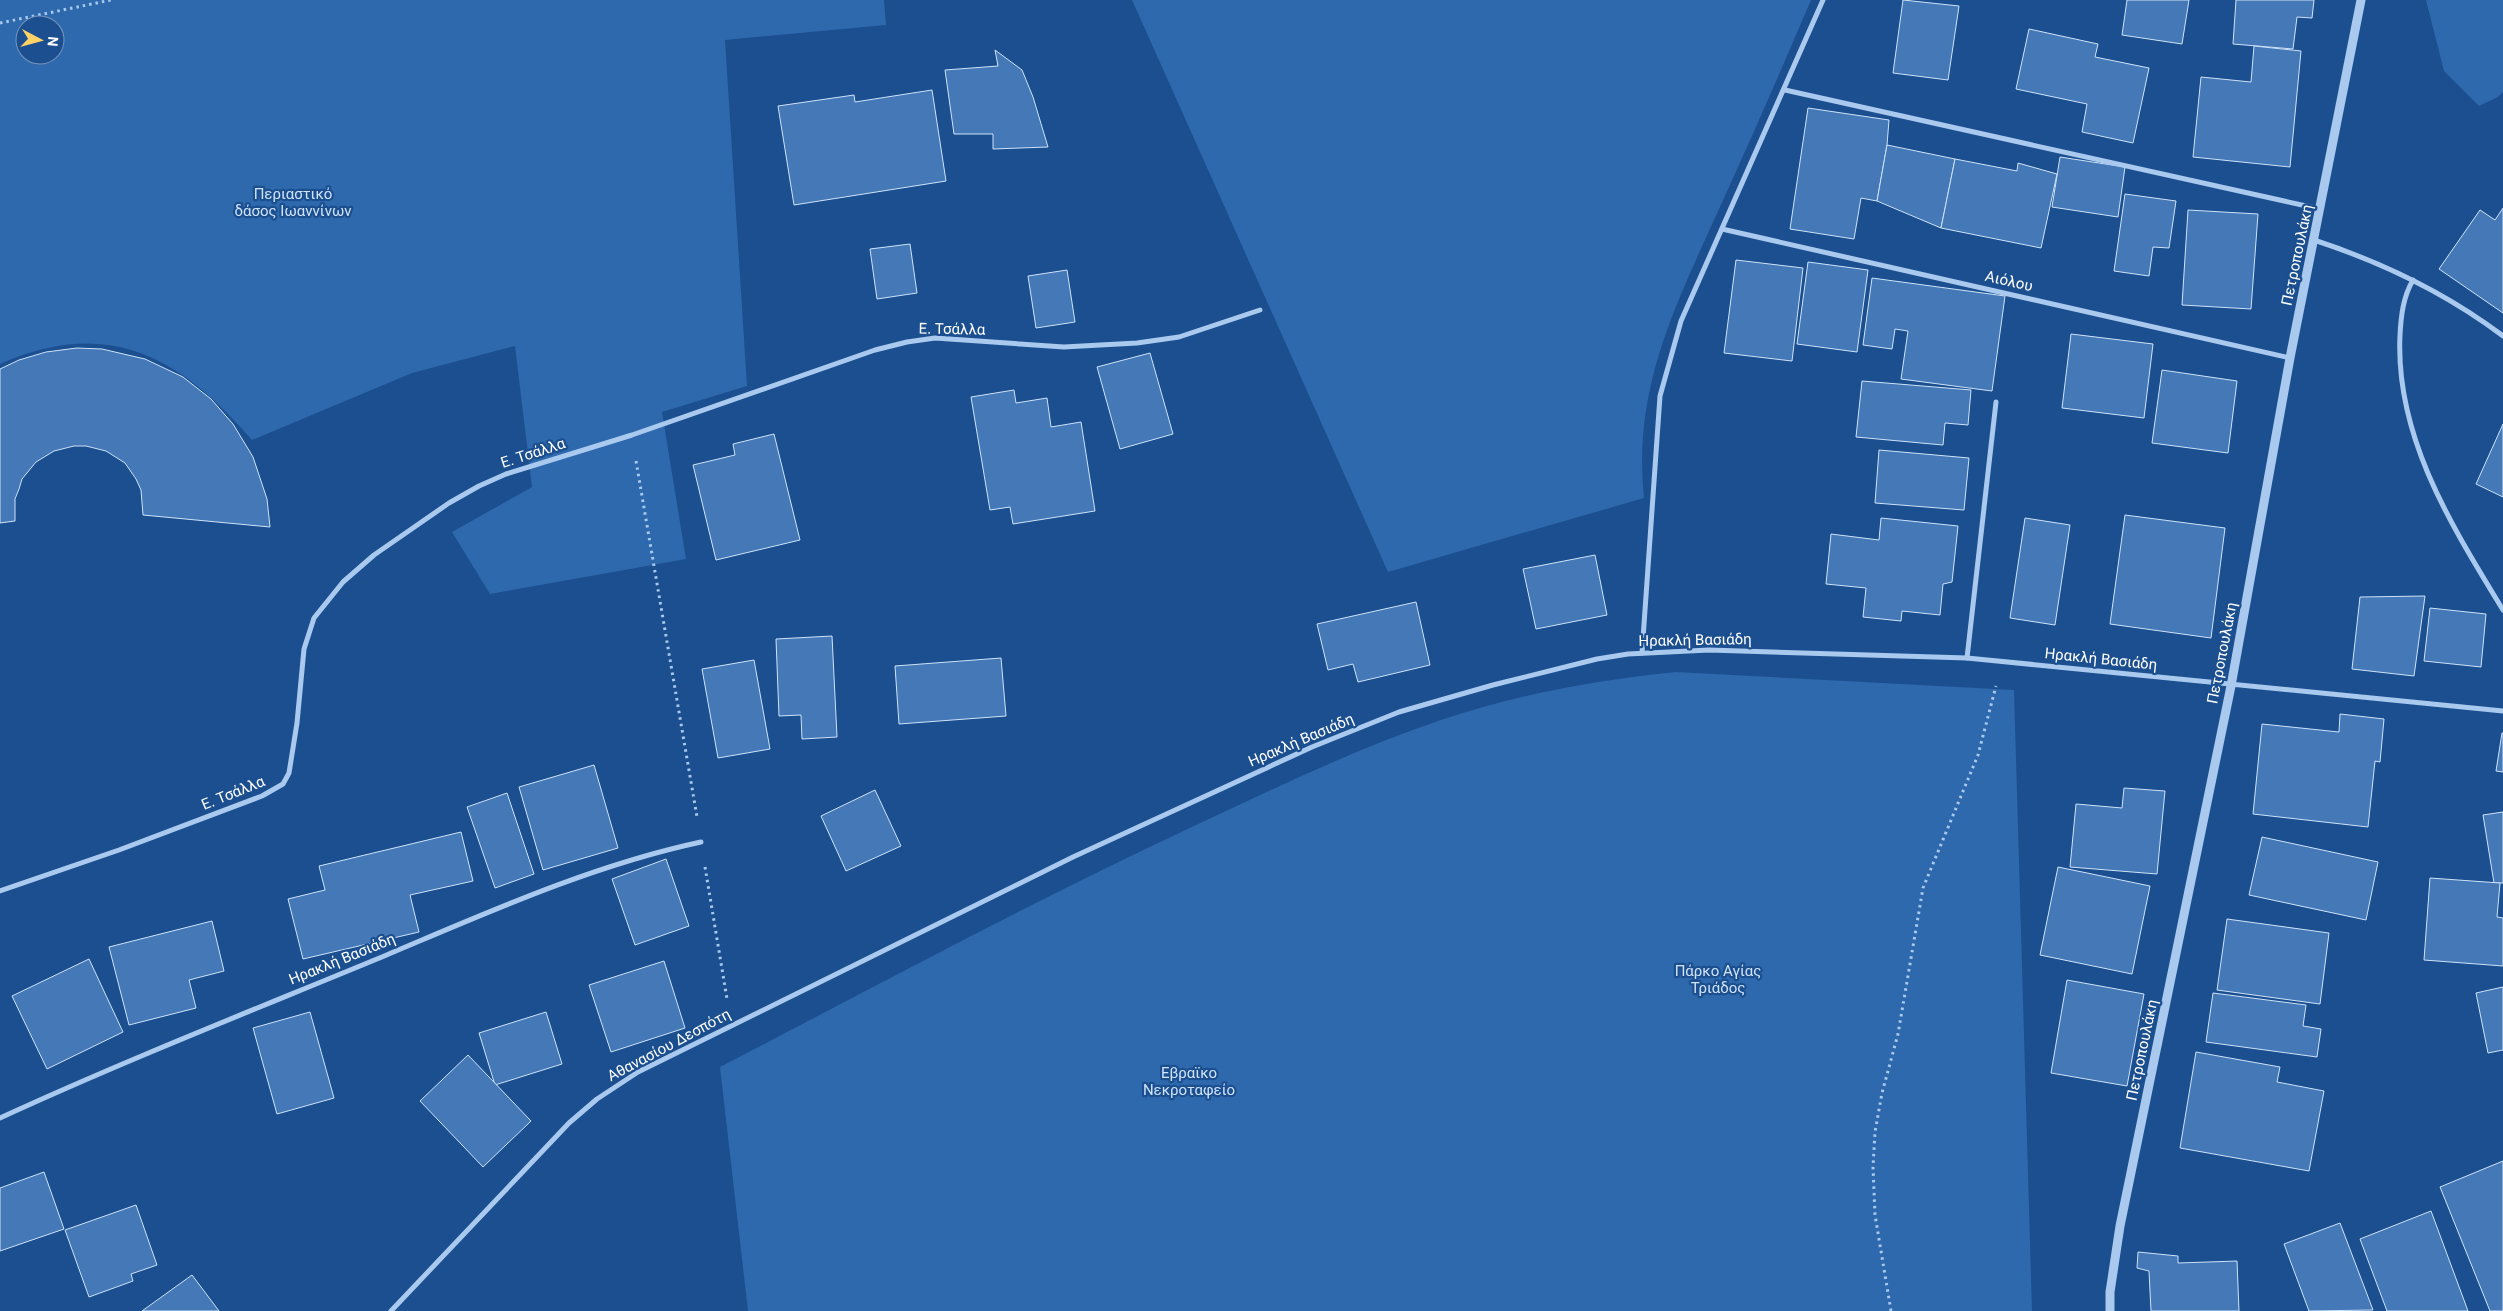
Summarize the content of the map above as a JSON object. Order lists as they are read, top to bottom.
{
  "streets": {
    "street": [
      "Πετροπουλάκη",
      "Αιόλου",
      "Ε. Τσάλλα",
      "Ηρακλή Βασιάδη",
      "Αθανασίου Δεσπότη"
    ]
  },
  "crossings": [
    ["Πετροπουλάκη", "Αιόλου"],
    ["Πετροπουλάκη", "Ηρακλή Βασιάδη"],
    ["Ηρακλή Βασιάδη", "Αθανασίου Δεσπότη"]
  ],
  "parks": ["Περιαστικό δάσος Ιωαννίνων", "Πάρκο Αγίας Τριάδος", "Εβραϊκο Νεκροταφείο"],
  "north": "right"
}
